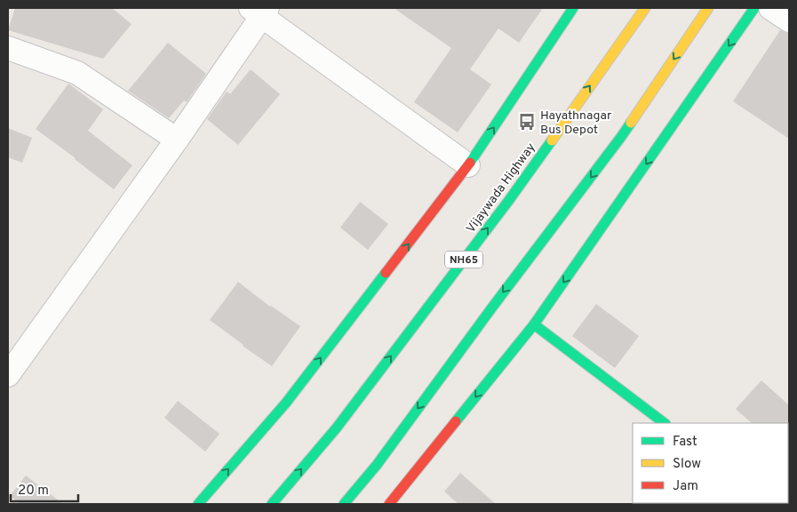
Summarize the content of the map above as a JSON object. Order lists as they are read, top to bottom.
{
  "streets": {
    "main road": ["Vijaywada Highway", "NH65"]
  },
  "places": {
    "bus stop": ["Hayathnagar Bus Depot"]
  },
  "legend": ["Fast", "Slow", "Jam"],
  "scale_bar": "20 m"
}
